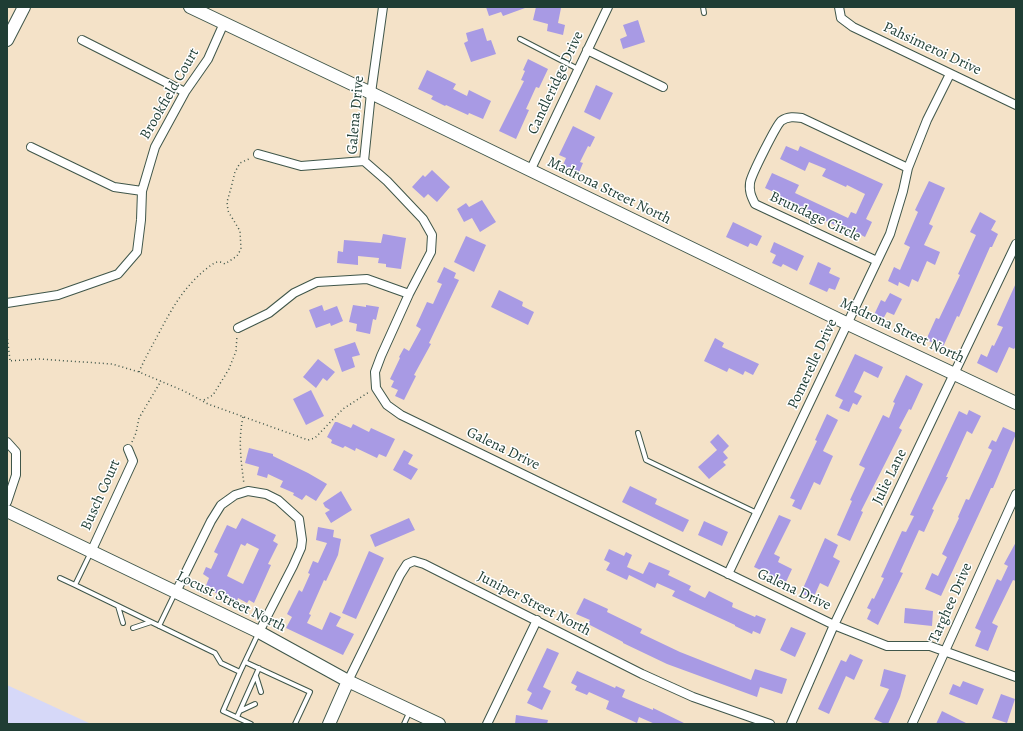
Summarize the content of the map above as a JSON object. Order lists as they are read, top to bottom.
{
  "streets": {
    "street": [
      "Pahsimeroi Drive",
      "Candleridge Drive",
      "Brookfield Court",
      "Galena Drive",
      "Madrona Street North",
      "Brundage Circle",
      "Pomerelle Drive",
      "Julie Lane",
      "Busch Court",
      "Locust Street North",
      "Targhee Drive",
      "Juniper Street North"
    ]
  },
  "crossings": [
    ["Pahsimeroi Drive", "Pomerelle Drive"],
    ["Candleridge Drive", "Madrona Street North"],
    ["Brookfield Court", "Madrona Street North"],
    ["Galena Drive", "Madrona Street North"],
    ["Galena Drive", "Pomerelle Drive"],
    ["Galena Drive", "Julie Lane"],
    ["Galena Drive", "Targhee Drive"],
    ["Madrona Street North", "Pomerelle Drive"],
    ["Madrona Street North", "Julie Lane"],
    ["Brundage Circle", "Pomerelle Drive"],
    ["Busch Court", "Locust Street North"],
    ["Locust Street North", "Juniper Street North"]
  ]
}
